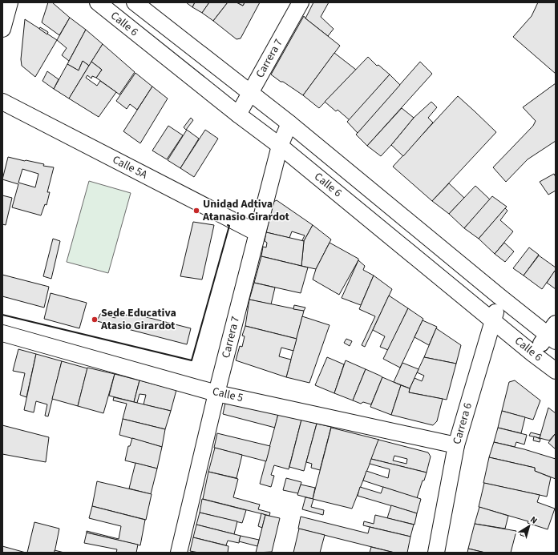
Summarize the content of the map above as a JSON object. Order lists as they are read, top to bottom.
{
  "streets": {
    "street": [
      "Calle 6",
      "Carrera 7",
      "Calle 5A",
      "Calle 5",
      "Carrera 6"
    ]
  },
  "crossings": [
    ["Calle 6", "Carrera 7"],
    ["Calle 6", "Carrera 6"],
    ["Carrera 7", "Calle 5A"],
    ["Carrera 7", "Calle 5"],
    ["Calle 5", "Carrera 6"]
  ],
  "places": ["Unidad Adtiva Atanasio Girardot", "Sede Educativa Atasio Girardot"],
  "north": "top right"
}
